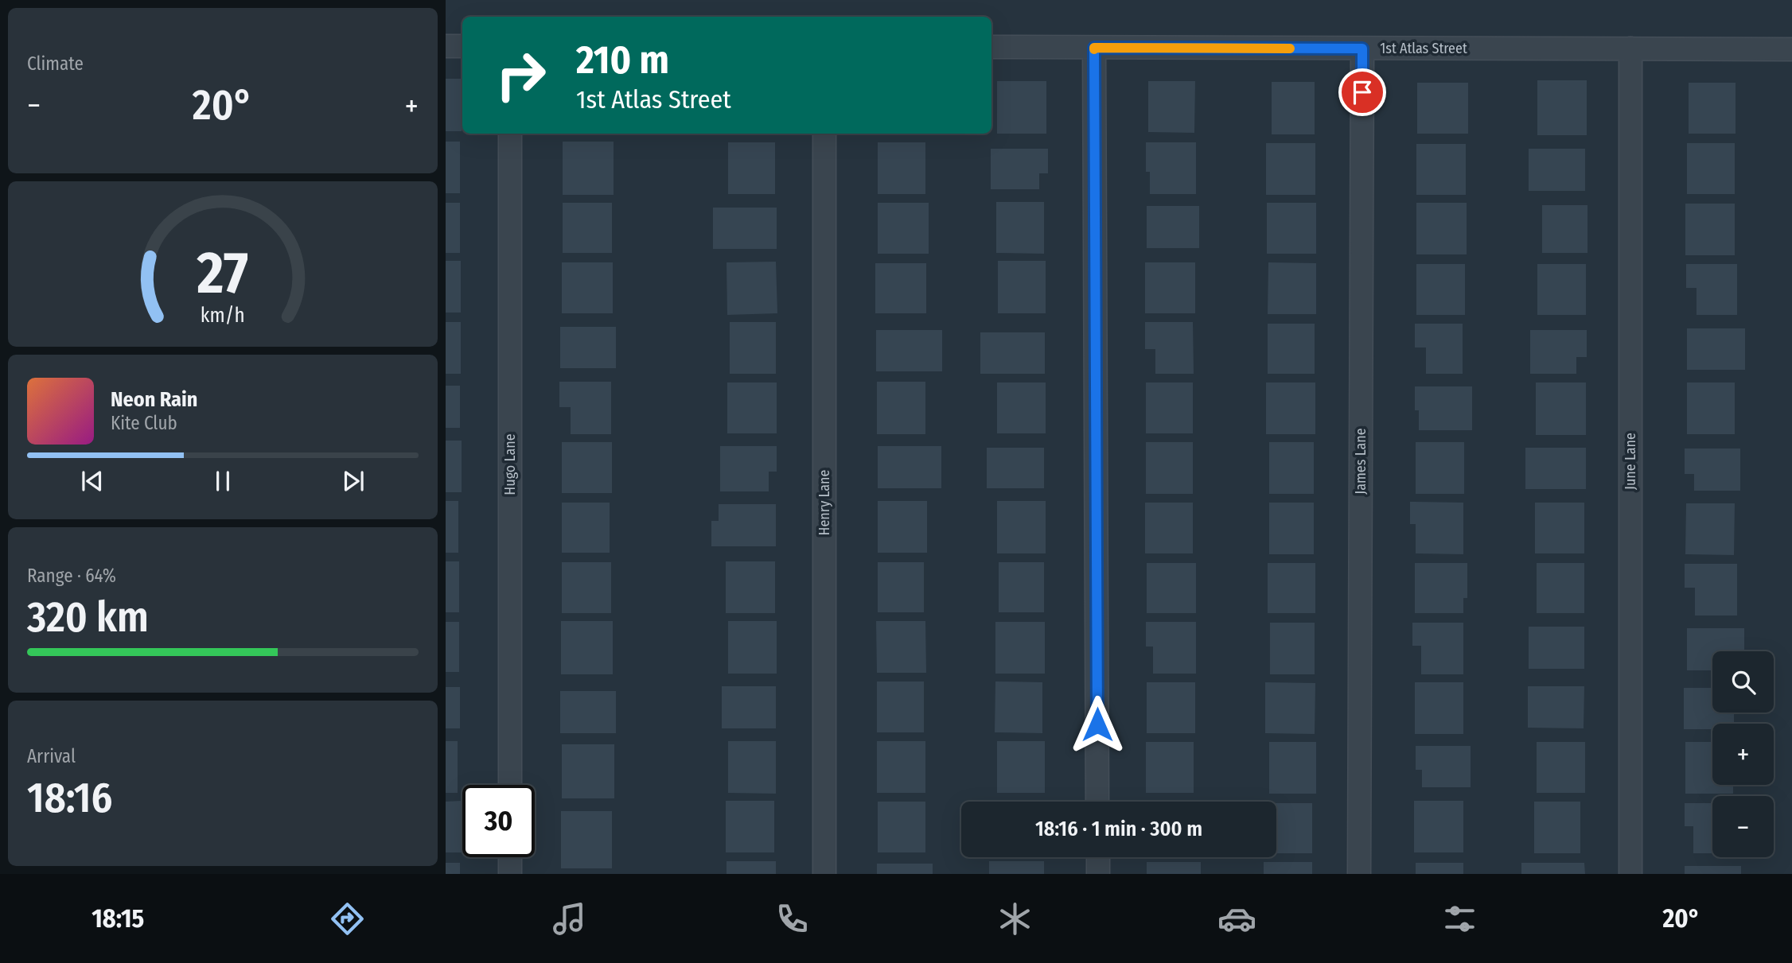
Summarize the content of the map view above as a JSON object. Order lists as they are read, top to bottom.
{
  "streets": {
    "street": [
      "1st Atlas Street",
      "James Lane",
      "June Lane",
      "Hugo Lane",
      "Henry Lane"
    ]
  },
  "crossings": [
    ["1st Atlas Street", "James Lane"],
    ["1st Atlas Street", "June Lane"]
  ],
  "page": {
    "tile": [
      "Climate",
      ["Range · 64%", "320 km"],
      ["Arrival", "18:16"]
    ],
    "turn": ["210 m", "1st Atlas Street"],
    "heat": ["−", "20°", "+"],
    "song": ["Neon Rain", "Kite Club"],
    "map_buttons": ["+", "−"],
    "limit": "30",
    "trip": "18:16 · 1 min · 300 m",
    "tabs": ["18:15", "20°"],
    "gauge": ["27", "km/h"]
  }
}
